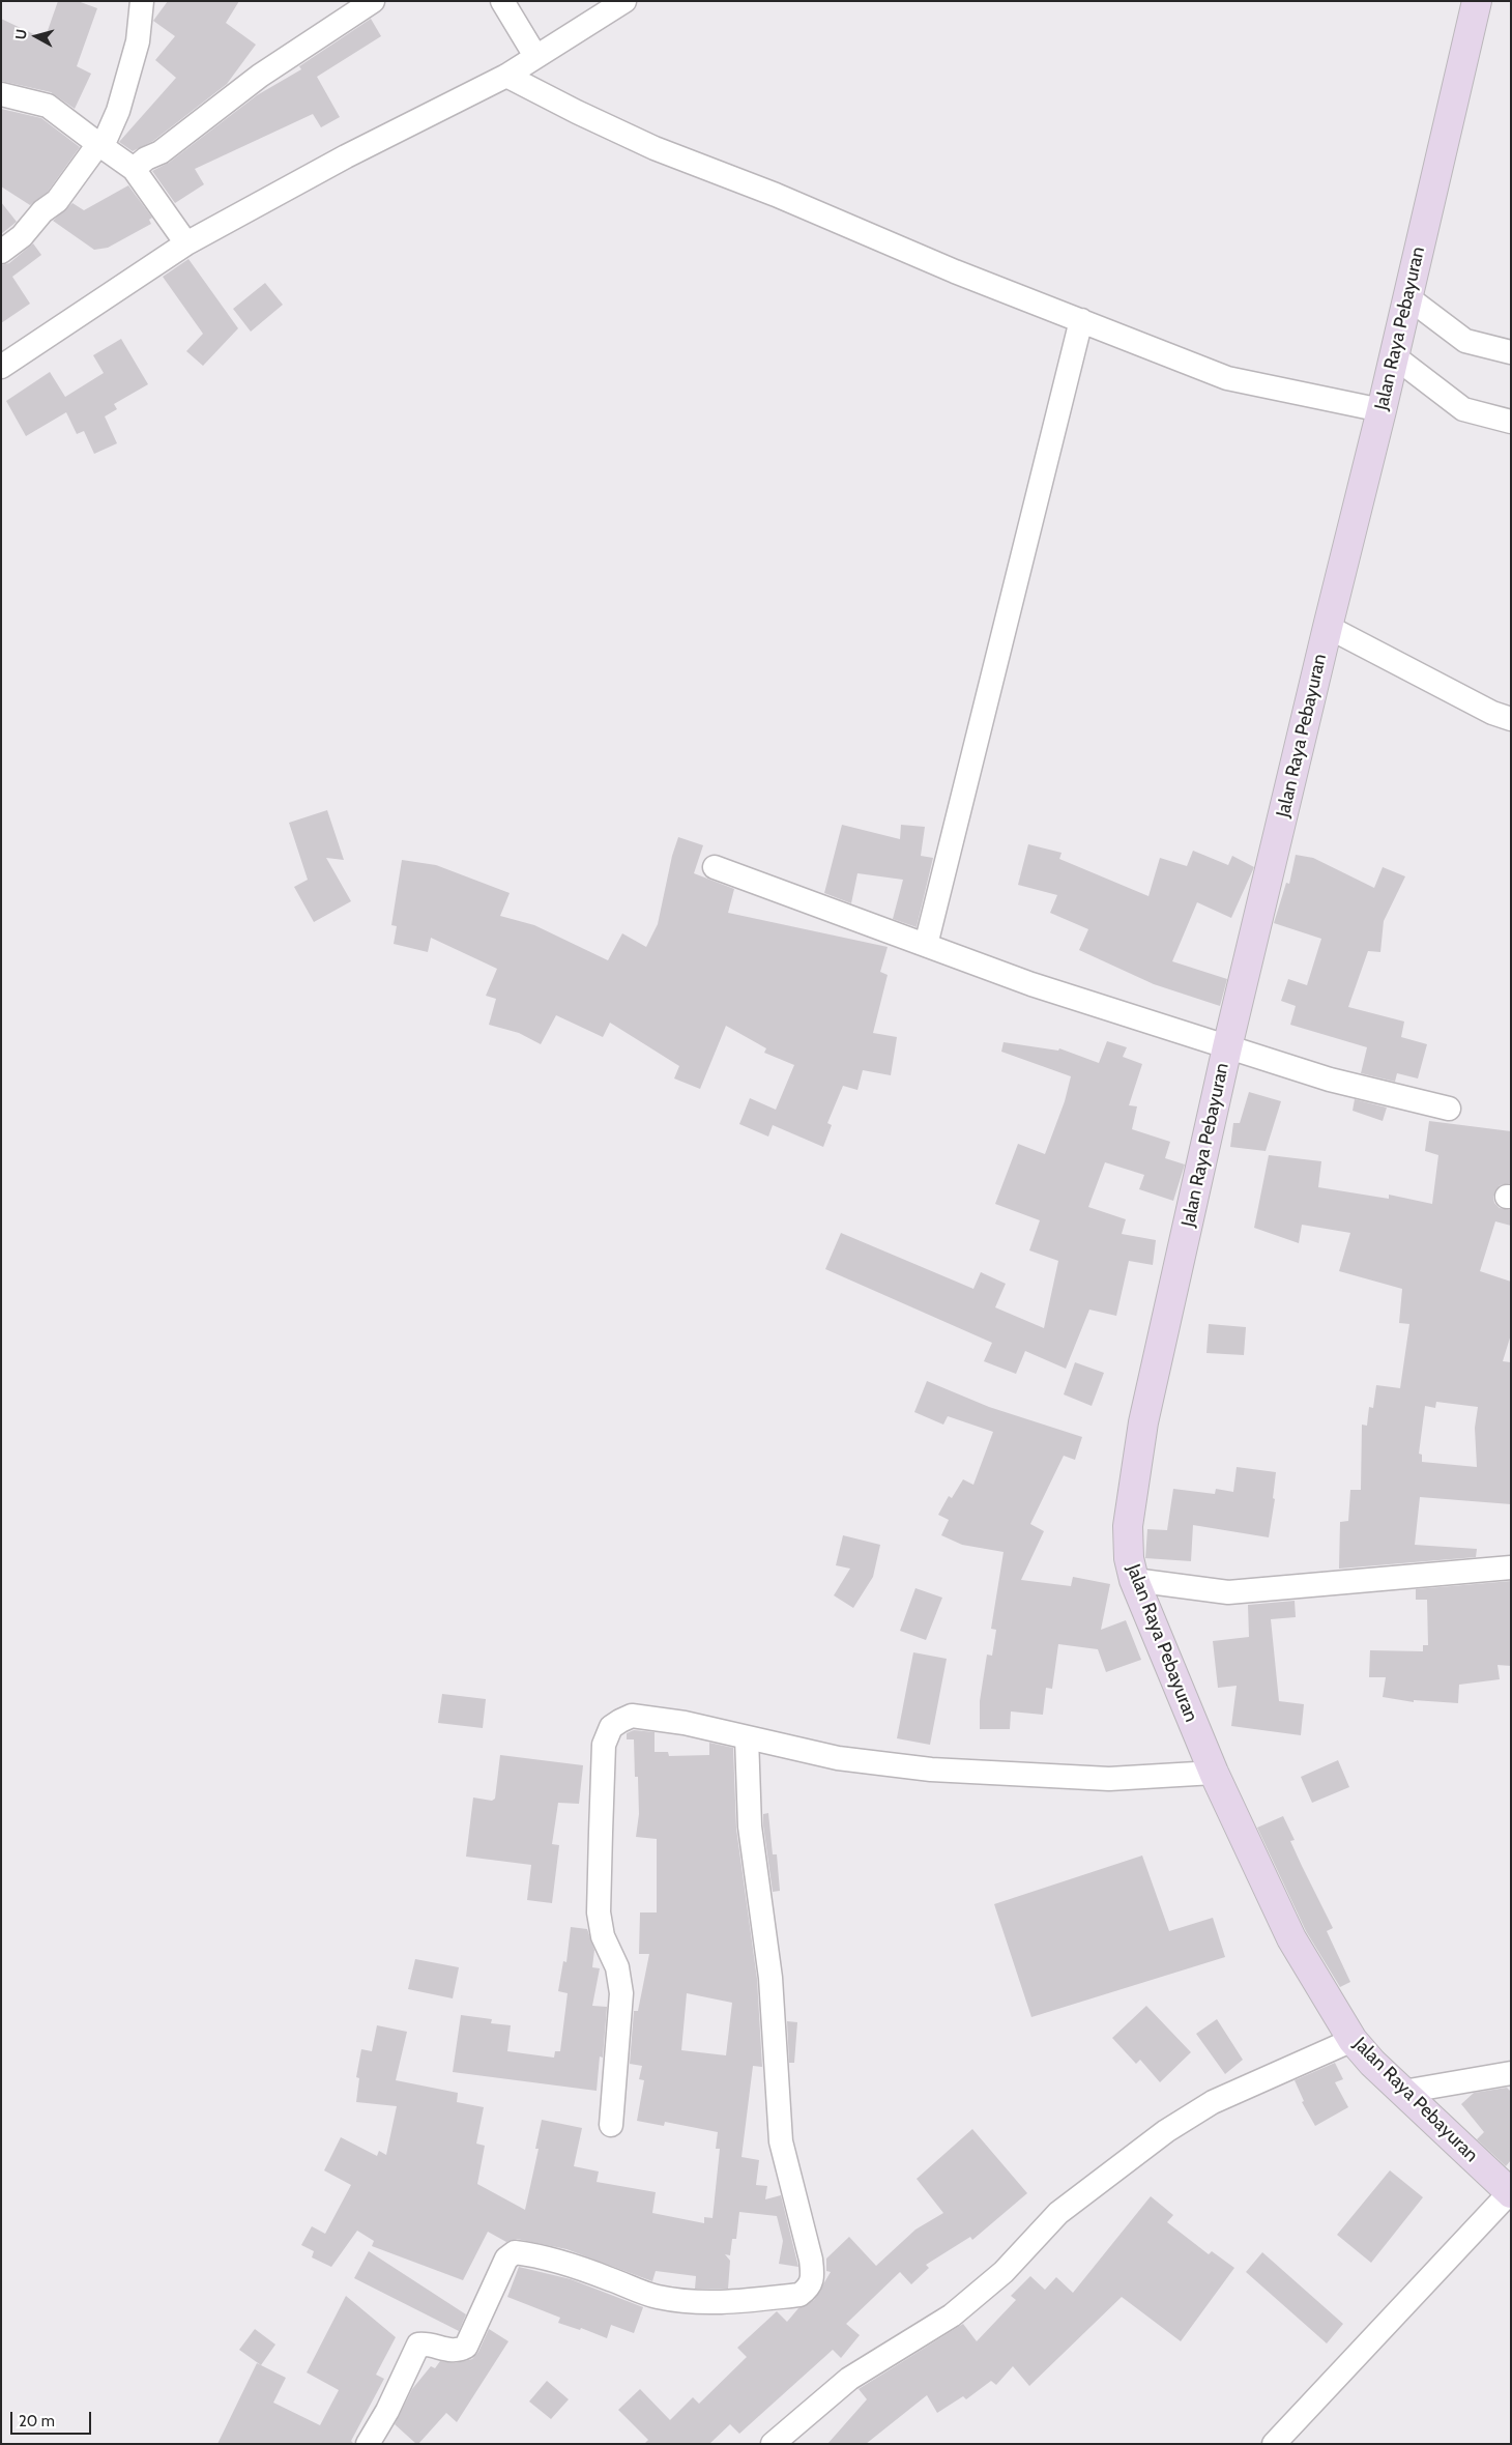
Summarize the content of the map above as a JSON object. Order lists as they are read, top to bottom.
{
  "streets": {
    "main road": ["Jalan Raya Pebayuran"]
  },
  "scale_bar": "20 m",
  "north": "left"
}
